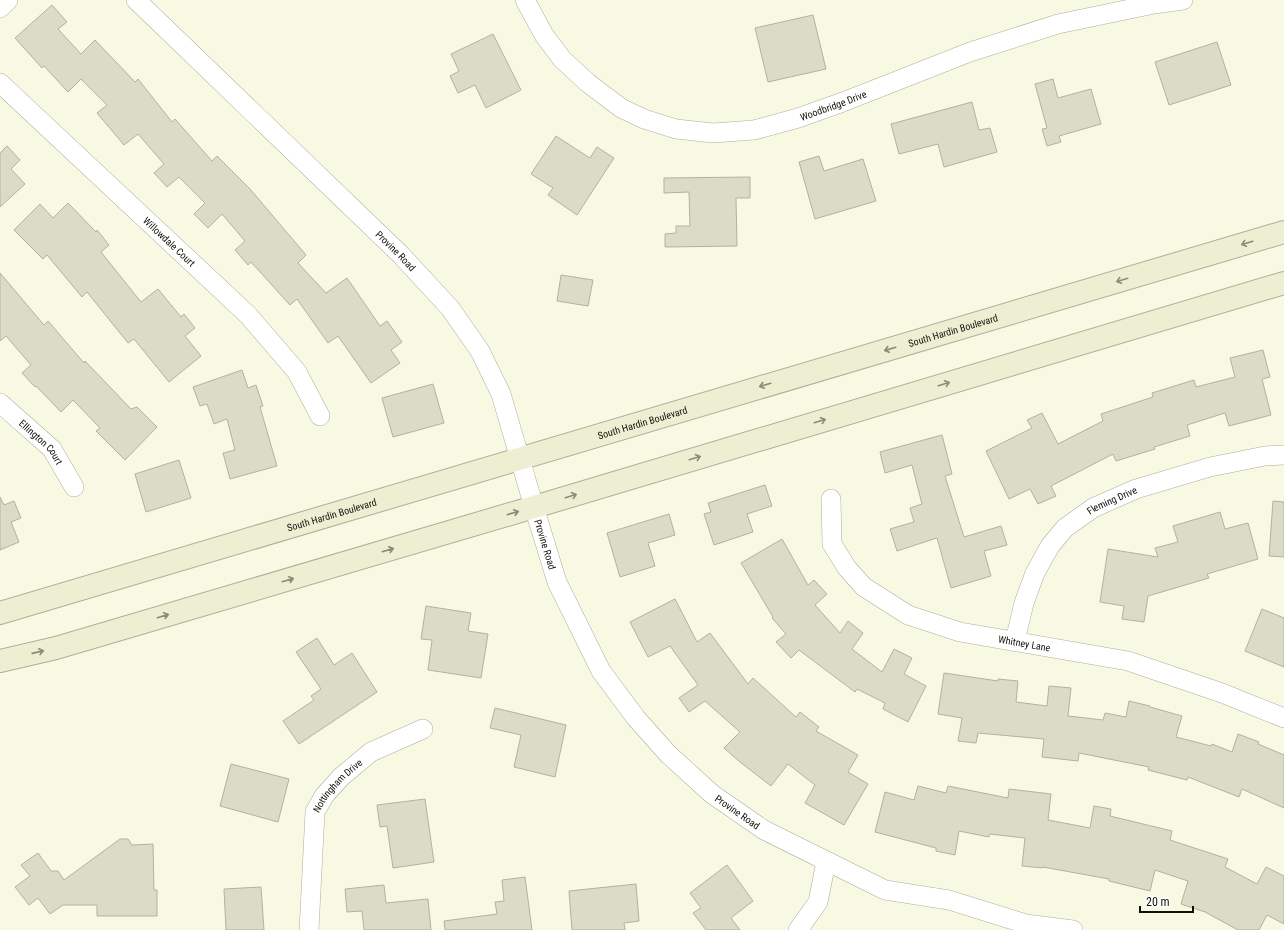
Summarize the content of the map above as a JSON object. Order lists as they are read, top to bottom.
{
  "streets": {
    "main road": ["South Hardin Boulevard"],
    "street": [
      "Woodbridge Drive",
      "Willowdale Court",
      "Provine Road",
      "Ellington Court",
      "Fleming Drive",
      "Whitney Lane",
      "Nottingham Drive"
    ]
  },
  "crossings": [
    ["Provine Road", "South Hardin Boulevard"],
    ["Fleming Drive", "Whitney Lane"]
  ],
  "scale_bar": "20 m"
}
